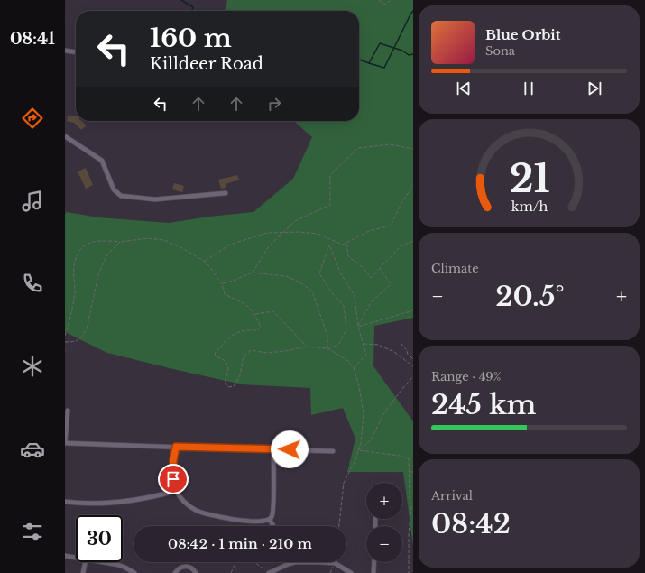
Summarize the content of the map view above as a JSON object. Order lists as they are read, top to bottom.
{
  "page": {
    "tabs": "08:41",
    "turn": ["160 m", "Killdeer Road"],
    "song": ["Blue Orbit", "Sona"],
    "tile": [
      "Climate",
      ["Range · 49%", "245 km"],
      ["Arrival", "08:42"]
    ],
    "heat": ["−", "20.5°", "+"],
    "map_buttons": ["+", "−"],
    "limit": "30",
    "trip": "08:42 · 1 min · 210 m",
    "gauge": ["21", "km/h"]
  }
}
